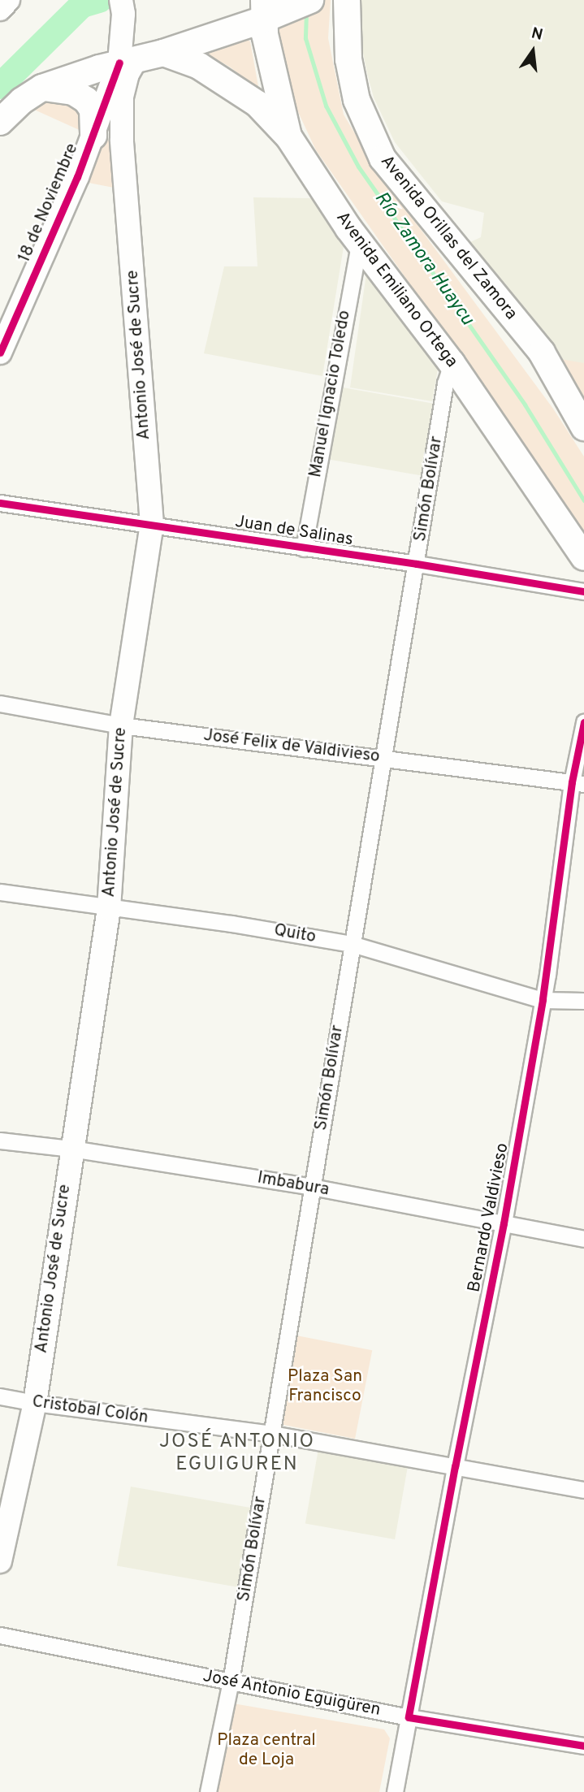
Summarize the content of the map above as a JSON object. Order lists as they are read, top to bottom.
{
  "streets": {
    "main road": ["Avenida Orillas del Zamora", "Avenida Emiliano Ortega"],
    "street": [
      "18 de Noviembre",
      "Antonio José de Sucre",
      "Manuel Ignacio Toledo",
      "Simón Bolívar",
      "Juan de Salinas",
      "José Felix de Valdivieso",
      "Quito",
      "Imbabura",
      "Bernardo Valdivieso",
      "Cristobal Colón",
      "José Antonio Eguigüren"
    ]
  },
  "crossings": [
    ["18 de Noviembre", "Antonio José de Sucre"],
    ["Avenida Emiliano Ortega", "Manuel Ignacio Toledo"],
    ["Avenida Emiliano Ortega", "Simón Bolívar"],
    ["Antonio José de Sucre", "Juan de Salinas"],
    ["Antonio José de Sucre", "José Felix de Valdivieso"],
    ["Antonio José de Sucre", "Quito"],
    ["Antonio José de Sucre", "Imbabura"],
    ["Antonio José de Sucre", "Cristobal Colón"],
    ["Manuel Ignacio Toledo", "Juan de Salinas"],
    ["Simón Bolívar", "Juan de Salinas"],
    ["Simón Bolívar", "José Felix de Valdivieso"],
    ["Simón Bolívar", "Quito"],
    ["Simón Bolívar", "Imbabura"],
    ["Simón Bolívar", "Cristobal Colón"],
    ["Simón Bolívar", "José Antonio Eguigüren"],
    ["José Felix de Valdivieso", "Bernardo Valdivieso"],
    ["Quito", "Bernardo Valdivieso"],
    ["Imbabura", "Bernardo Valdivieso"],
    ["Bernardo Valdivieso", "Cristobal Colón"],
    ["Bernardo Valdivieso", "José Antonio Eguigüren"]
  ],
  "districts": ["JOSÉ ANTONIO EGUIGUREN"],
  "water": ["Río Zamora Huaycu"],
  "parks": ["Plaza San Francisco", "Plaza central de Loja"],
  "north": "top"
}
